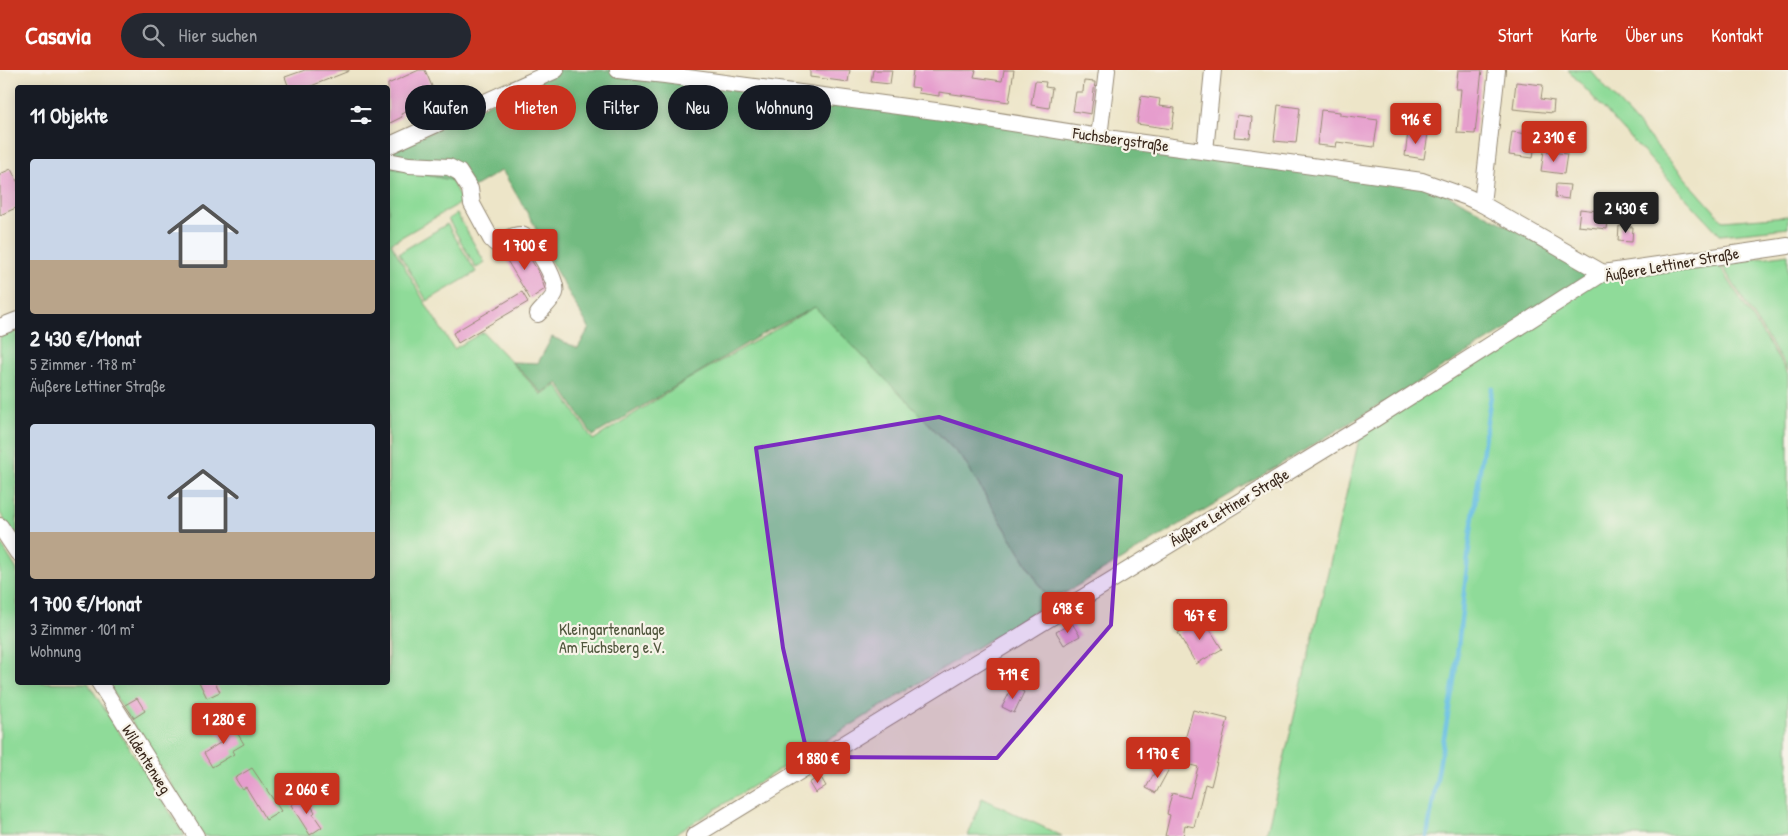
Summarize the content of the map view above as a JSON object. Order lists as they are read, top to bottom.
{
  "streets": {
    "street": ["Fuchsbergstraße", "Äußere Lettiner Straße", "Wildentenweg"]
  },
  "crossings": [
    ["Fuchsbergstraße", "Äußere Lettiner Straße"]
  ],
  "parks": ["Kleingartenanlage Am Fuchsberg e.V."],
  "page": {
    "header": "Casavia",
    "search": "Hier suchen",
    "nav": [
      "Start",
      "Karte",
      "Über uns",
      "Kontakt"
    ],
    "chip": [
      "Kaufen",
      "Mieten",
      "Filter",
      "Neu",
      "Wohnung"
    ],
    "heading": "11 Objekte",
    "price": [
      "916 €",
      "2 310 €",
      "2 430 €",
      "1 700 €",
      "698 €",
      "967 €",
      "719 €",
      "1 280 €",
      "1 170 €",
      "1 880 €",
      "2 060 €"
    ],
    "list": [
      {
        "name": "2 430 €/Monat",
        "note": "5 Zimmer · 178 m² · Äußere Lettiner Straße"
      },
      {
        "name": "1 700 €/Monat",
        "note": "3 Zimmer · 101 m² · Wohnung"
      }
    ]
  }
}
